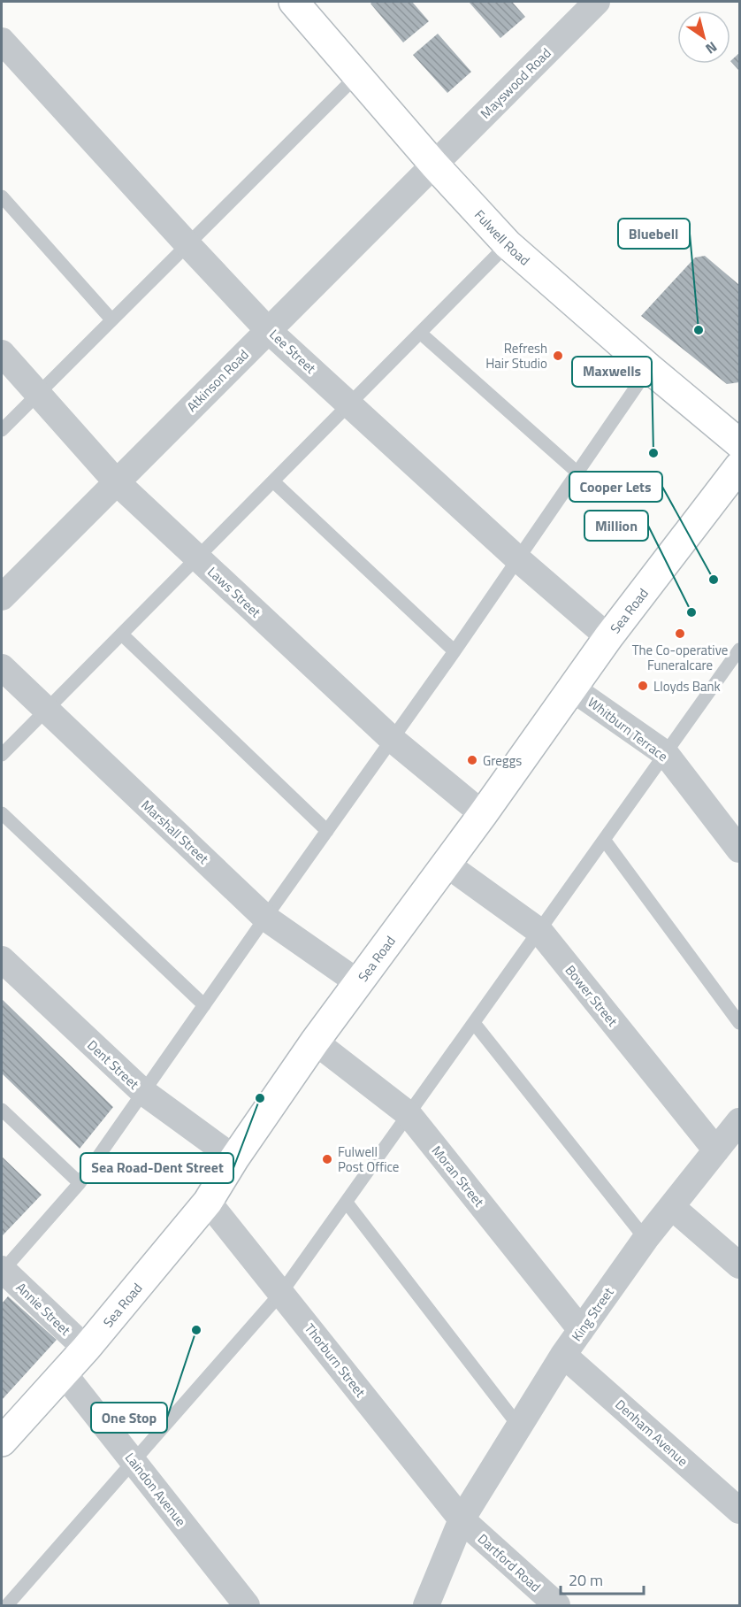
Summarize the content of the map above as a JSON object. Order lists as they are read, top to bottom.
{
  "streets": {
    "street": [
      "Mayswood Road",
      "Fulwell Road",
      "Lee Street",
      "Atkinson Road",
      "Laws Street",
      "Sea Road",
      "Whitburn Terrace",
      "Marshall Street",
      "Bower Street",
      "Dent Street",
      "Moran Street",
      "Annie Street",
      "King Street",
      "Thorburn Street",
      "Denham Avenue",
      "Laindon Avenue",
      "Dartford Road"
    ]
  },
  "crossings": [
    ["Mayswood Road", "Fulwell Road"],
    ["Mayswood Road", "Atkinson Road"],
    ["Fulwell Road", "Atkinson Road"],
    ["Lee Street", "Atkinson Road"],
    ["Lee Street", "Sea Road"],
    ["Atkinson Road", "Laws Street"],
    ["Laws Street", "Sea Road"],
    ["Sea Road", "Whitburn Terrace"],
    ["Sea Road", "Marshall Street"],
    ["Sea Road", "Bower Street"],
    ["Sea Road", "Dent Street"],
    ["Sea Road", "Moran Street"],
    ["Sea Road", "Annie Street"],
    ["Sea Road", "Thorburn Street"],
    ["Sea Road", "Laindon Avenue"],
    ["Bower Street", "King Street"],
    ["Moran Street", "King Street"],
    ["King Street", "Thorburn Street"],
    ["King Street", "Denham Avenue"],
    ["King Street", "Dartford Road"],
    ["Thorburn Street", "Dartford Road"]
  ],
  "places": [
    "Bluebell",
    "Refresh Hair Studio",
    "Maxwells",
    "Cooper Lets",
    "Million",
    "The Co-operative Funeralcare",
    "Lloyds Bank",
    "Greggs",
    "Sea Road-Dent Street",
    "Fulwell Post Office",
    "One Stop"
  ],
  "scale_bar": "20 m",
  "north": "bottom right"
}
